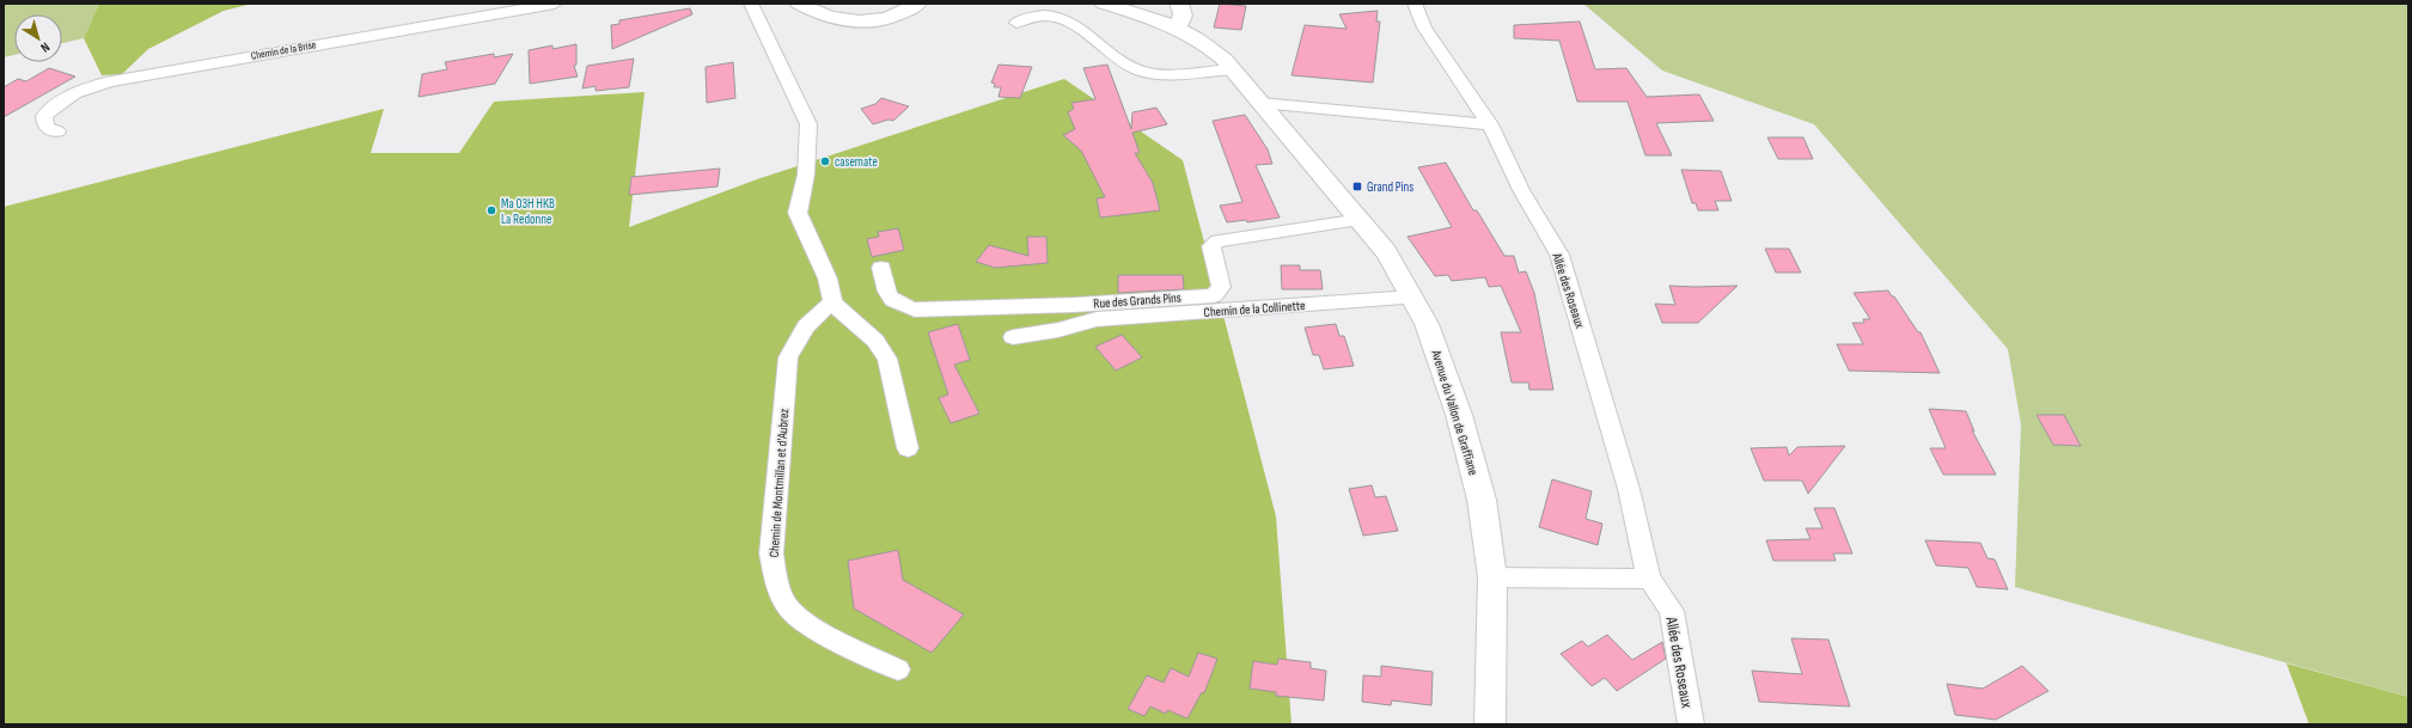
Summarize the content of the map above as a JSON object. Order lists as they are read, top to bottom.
{
  "streets": {
    "street": [
      "Chemin de la Brise",
      "Allée des Roseaux",
      "Rue des Grands Pins",
      "Chemin de la Collinette",
      "Avenue du Vallon de Graffiane",
      "Chemin de Montmillan et d'Aubrez"
    ]
  },
  "crossings": [
    ["Rue des Grands Pins", "Avenue du Vallon de Graffiane"],
    ["Chemin de la Collinette", "Avenue du Vallon de Graffiane"]
  ],
  "places": {
    "other": ["casemate", "Ma 03H HKB La Redonne"],
    "transit": ["Grand Pins"]
  },
  "north": "bottom right"
}
